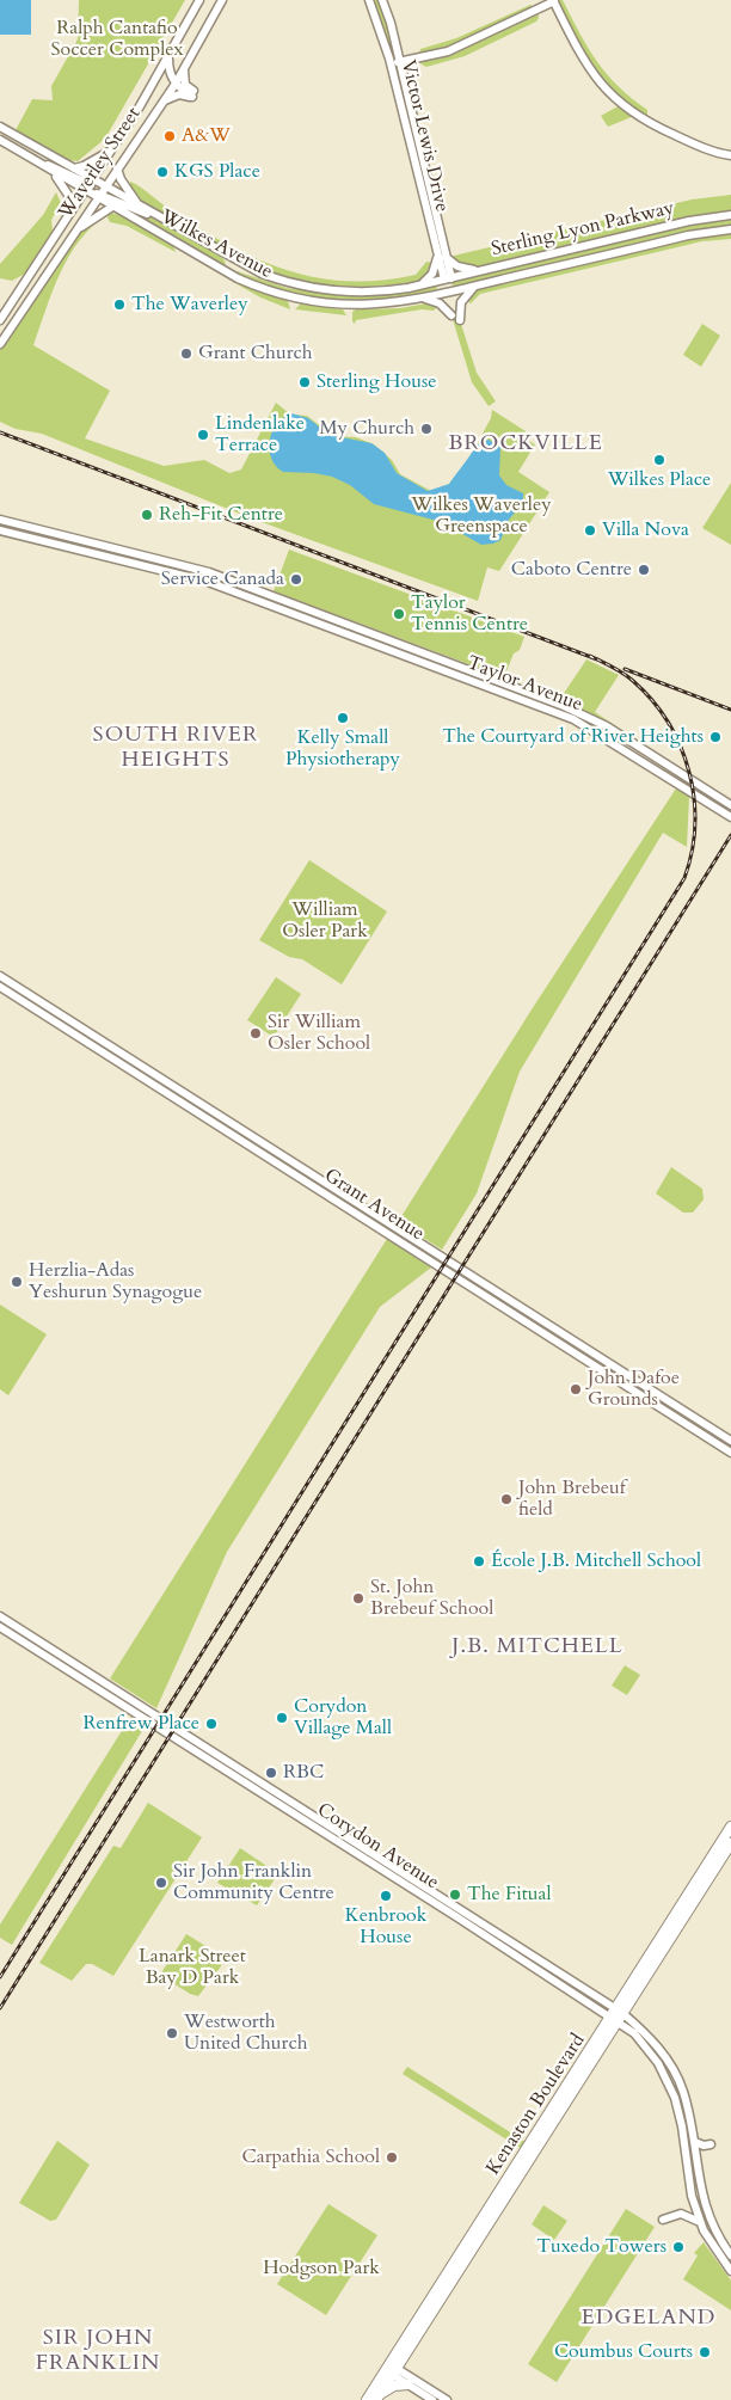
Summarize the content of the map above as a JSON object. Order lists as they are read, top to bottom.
{
  "streets": {
    "main road": [
      "Victor Lewis Drive",
      "Waverley Street",
      "Sterling Lyon Parkway",
      "Wilkes Avenue",
      "Taylor Avenue",
      "Grant Avenue",
      "Corydon Avenue",
      "Kenaston Boulevard"
    ]
  },
  "crossings": [
    ["Victor Lewis Drive", "Sterling Lyon Parkway"],
    ["Victor Lewis Drive", "Wilkes Avenue"],
    ["Waverley Street", "Wilkes Avenue"],
    ["Sterling Lyon Parkway", "Wilkes Avenue"],
    ["Corydon Avenue", "Kenaston Boulevard"]
  ],
  "districts": [
    "BROCKVILLE",
    "SOUTH RIVER HEIGHTS",
    "J.B. MITCHELL",
    "EDGELAND",
    "SIR JOHN FRANKLIN"
  ],
  "parks": [
    "Ralph Cantafio Soccer Complex",
    "Wilkes Waverley Greenspace",
    "William Osler Park",
    "Lanark Street Bay D Park",
    "Hodgson Park"
  ],
  "places": [
    "A&W",
    "KGS Place",
    "The Waverley",
    "Grant Church",
    "Sterling House",
    "My Church",
    "Lindenlake Terrace",
    "Wilkes Place",
    "Reh-Fit Centre",
    "Villa Nova",
    "Caboto Centre",
    "Service Canada",
    "Taylor Tennis Centre",
    "Kelly Small Physiotherapy",
    "The Courtyard of River Heights",
    "Sir William Osler School",
    "Herzlia-Adas Yeshurun Synagogue",
    "John Dafoe Grounds",
    "John Brebeuf field",
    "École J.B. Mitchell School",
    "St. John Brebeuf School",
    "Corydon Village Mall",
    "Renfrew Place",
    "RBC",
    "Sir John Franklin Community Centre",
    "The Fitual",
    "Kenbrook House",
    "Westworth United Church",
    "Carpathia School",
    "Tuxedo Towers",
    "Coumbus Courts"
  ]
}
